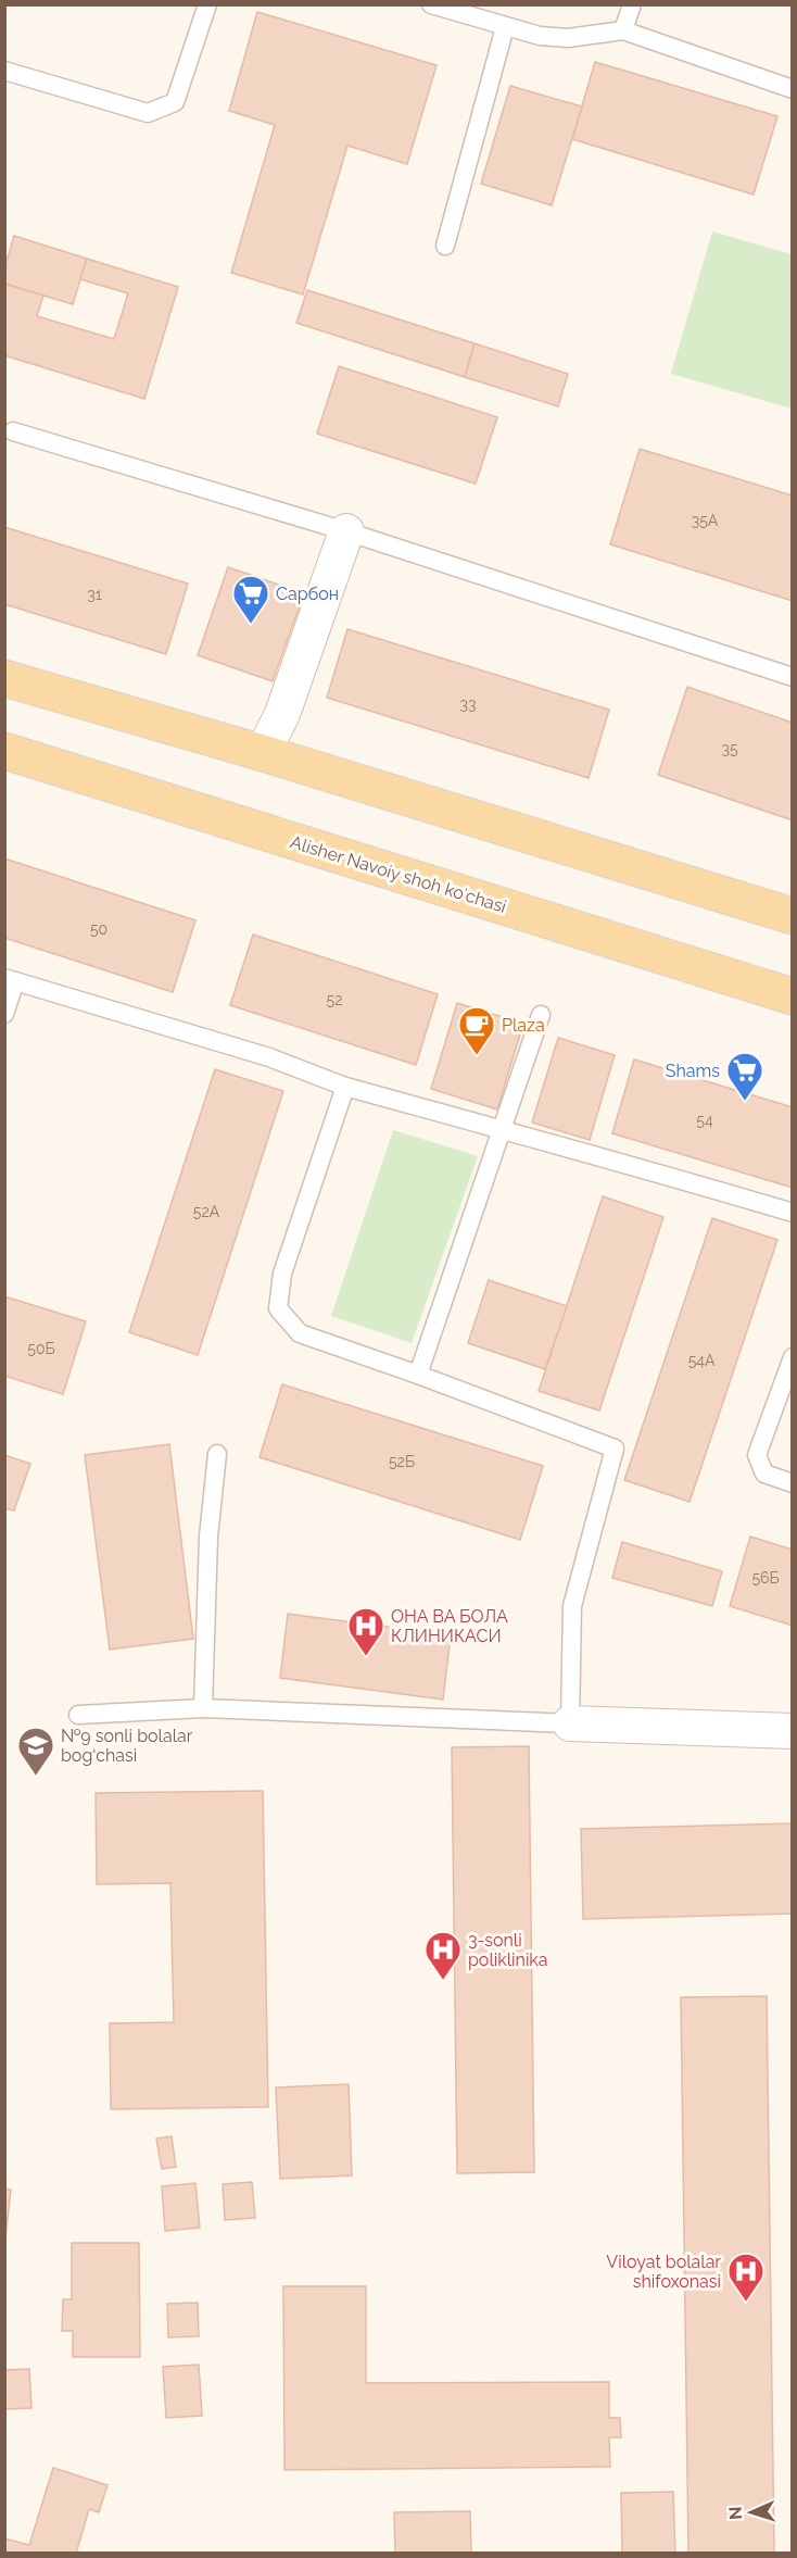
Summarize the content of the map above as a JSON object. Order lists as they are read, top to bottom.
{
  "streets": {
    "main road": ["Alisher Navoiy shoh koʻchasi"]
  },
  "places": {
    "supermarket": ["Сарбон", "Shams"],
    "cafe": ["Plaza"],
    "hospital": ["ОНА ВА БОЛА КЛИНИКАСИ", "3-sonli poliklinika", "Viloyat bolalar shifoxonasi"],
    "school or university": ["№9 sonli bolalar bog‘chasi"]
  },
  "house_numbers": [
    "35А",
    "31",
    "33",
    "35",
    "50",
    "52",
    "54",
    "52А",
    "50Б",
    "54А",
    "52Б",
    "56Б"
  ],
  "north": "left"
}
